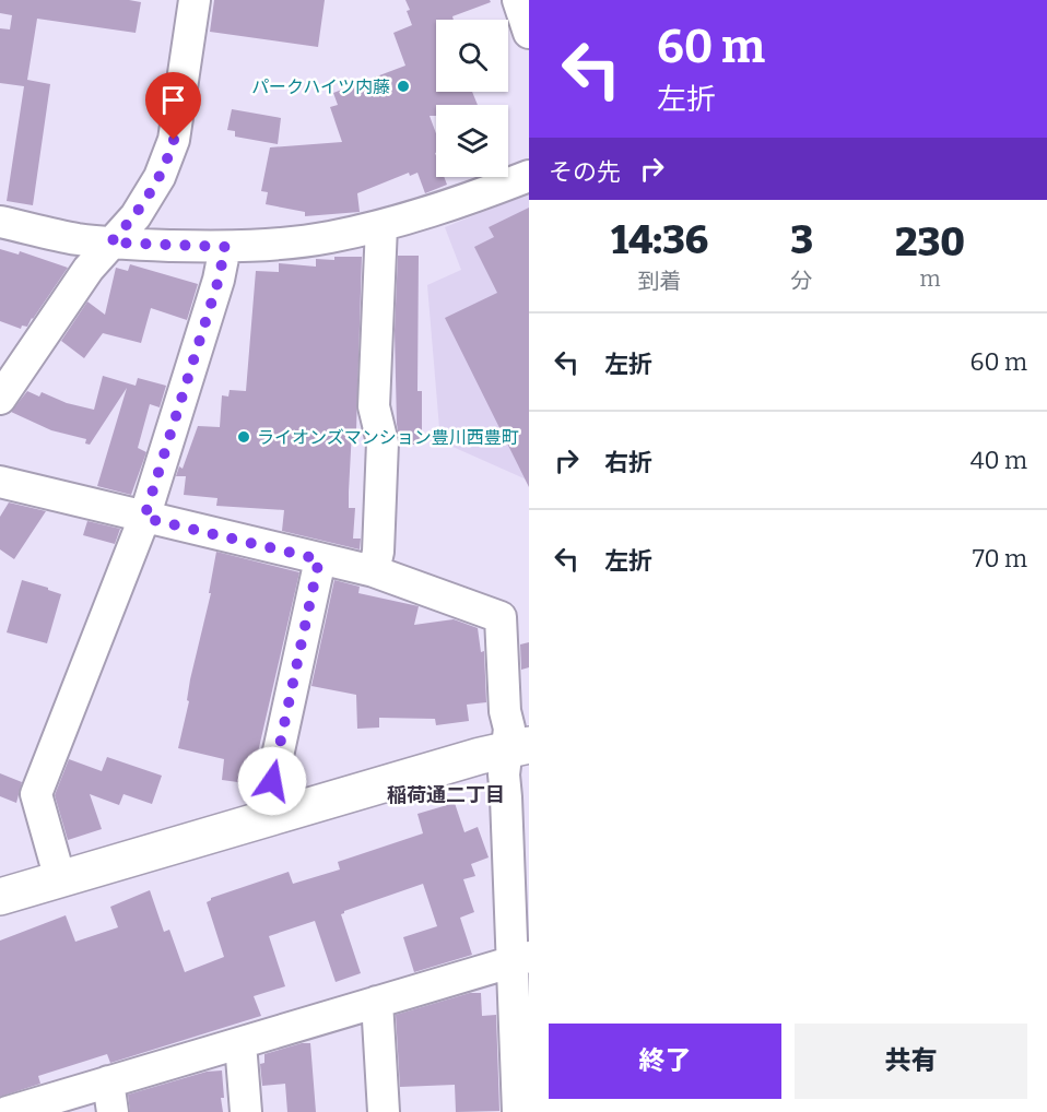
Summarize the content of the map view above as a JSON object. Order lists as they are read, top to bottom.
{
  "districts": ["稲荷通二丁目"],
  "places": ["パークハイツ内藤", "ライオンズマンション豊川西豊町"],
  "page": {
    "turn": ["60 m", "左折"],
    "then": "その先",
    "eta": [
      "14:36",
      "到着",
      "3",
      "分",
      "230",
      "m"
    ],
    "list": [
      {
        "name": "左折",
        "value": "60 m"
      },
      {
        "name": "右折",
        "value": "40 m"
      },
      {
        "name": "左折",
        "value": "70 m"
      }
    ],
    "buttons": ["終了", "共有"]
  }
}
